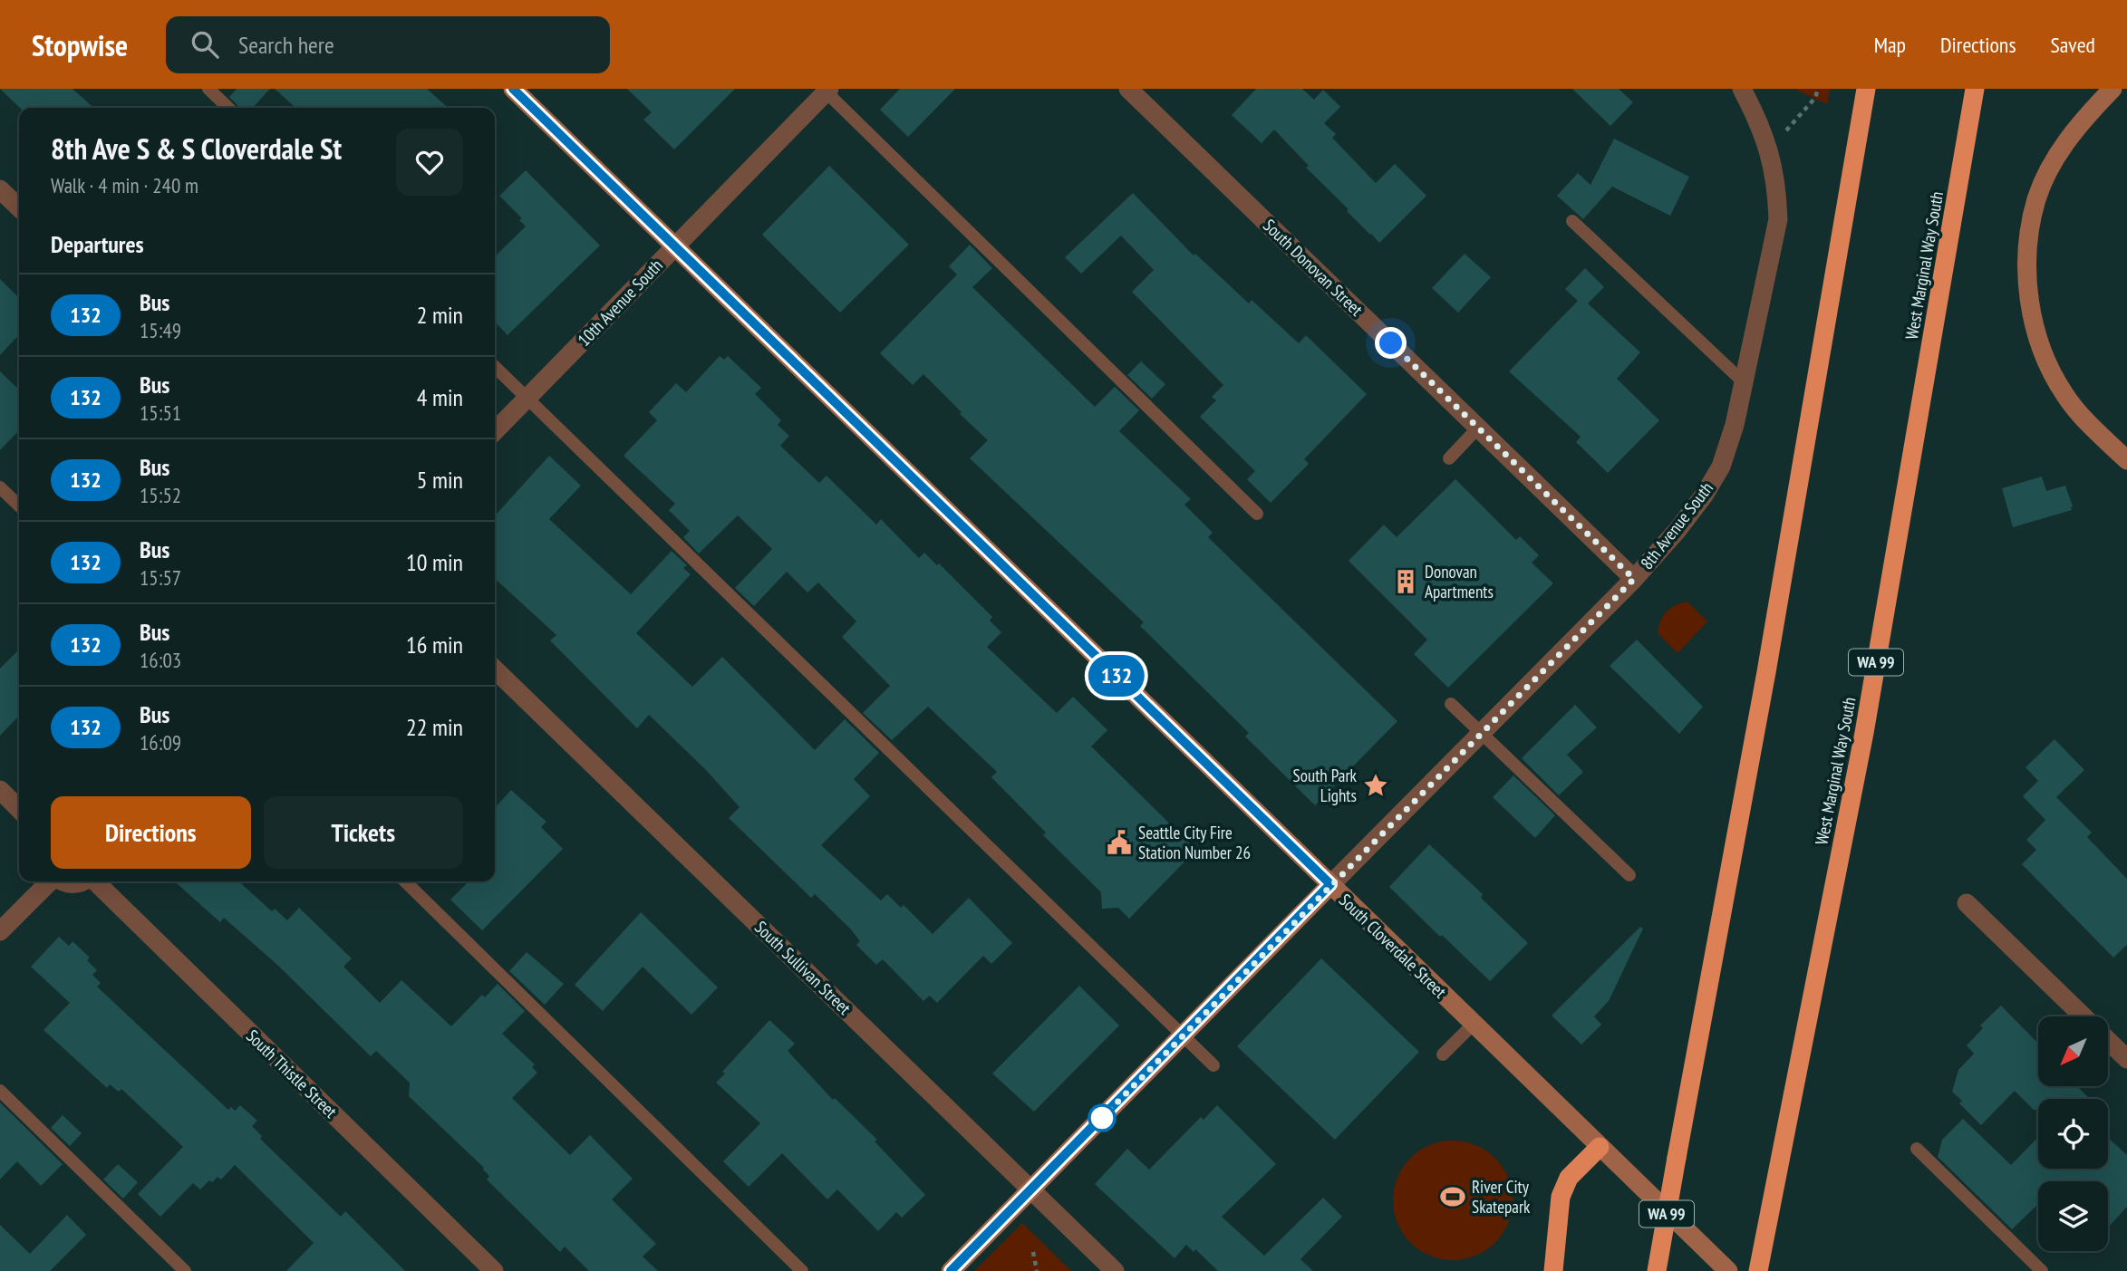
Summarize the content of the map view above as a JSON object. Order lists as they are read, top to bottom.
{
  "streets": {
    "highway": ["West Marginal Way South", "WA 99"],
    "main road": ["8th Avenue South", "South Cloverdale Street"],
    "street": [
      "South Donovan Street",
      "10th Avenue South",
      "South Sullivan Street",
      "South Thistle Street"
    ]
  },
  "crossings": [
    ["South Donovan Street", "8th Avenue South"],
    ["10th Avenue South", "South Cloverdale Street"],
    ["8th Avenue South", "South Cloverdale Street"],
    ["8th Avenue South", "South Sullivan Street"]
  ],
  "places": {
    "building": ["Donovan Apartments"],
    "place": ["South Park Lights"],
    "public building": ["Seattle City Fire Station Number 26"],
    "sports": ["River City Skatepark"]
  },
  "lines": ["bus line 132"],
  "north": "bottom left",
  "page": {
    "header": "Stopwise",
    "search": "Search here",
    "nav": ["Map", "Directions", "Saved"],
    "on_map": "132",
    "heading": [
      ["8th Ave S & S Cloverdale St", "Walk · 4 min · 240 m"],
      "Departures"
    ],
    "list": [
      {
        "mark": "132",
        "name": "Bus",
        "note": "15:49",
        "value": "2 min"
      },
      {
        "mark": "132",
        "name": "Bus",
        "note": "15:51",
        "value": "4 min"
      },
      {
        "mark": "132",
        "name": "Bus",
        "note": "15:52",
        "value": "5 min"
      },
      {
        "mark": "132",
        "name": "Bus",
        "note": "15:57",
        "value": "10 min"
      },
      {
        "mark": "132",
        "name": "Bus",
        "note": "16:03",
        "value": "16 min"
      },
      {
        "mark": "132",
        "name": "Bus",
        "note": "16:09",
        "value": "22 min"
      }
    ],
    "buttons": ["Directions", "Tickets"]
  }
}
